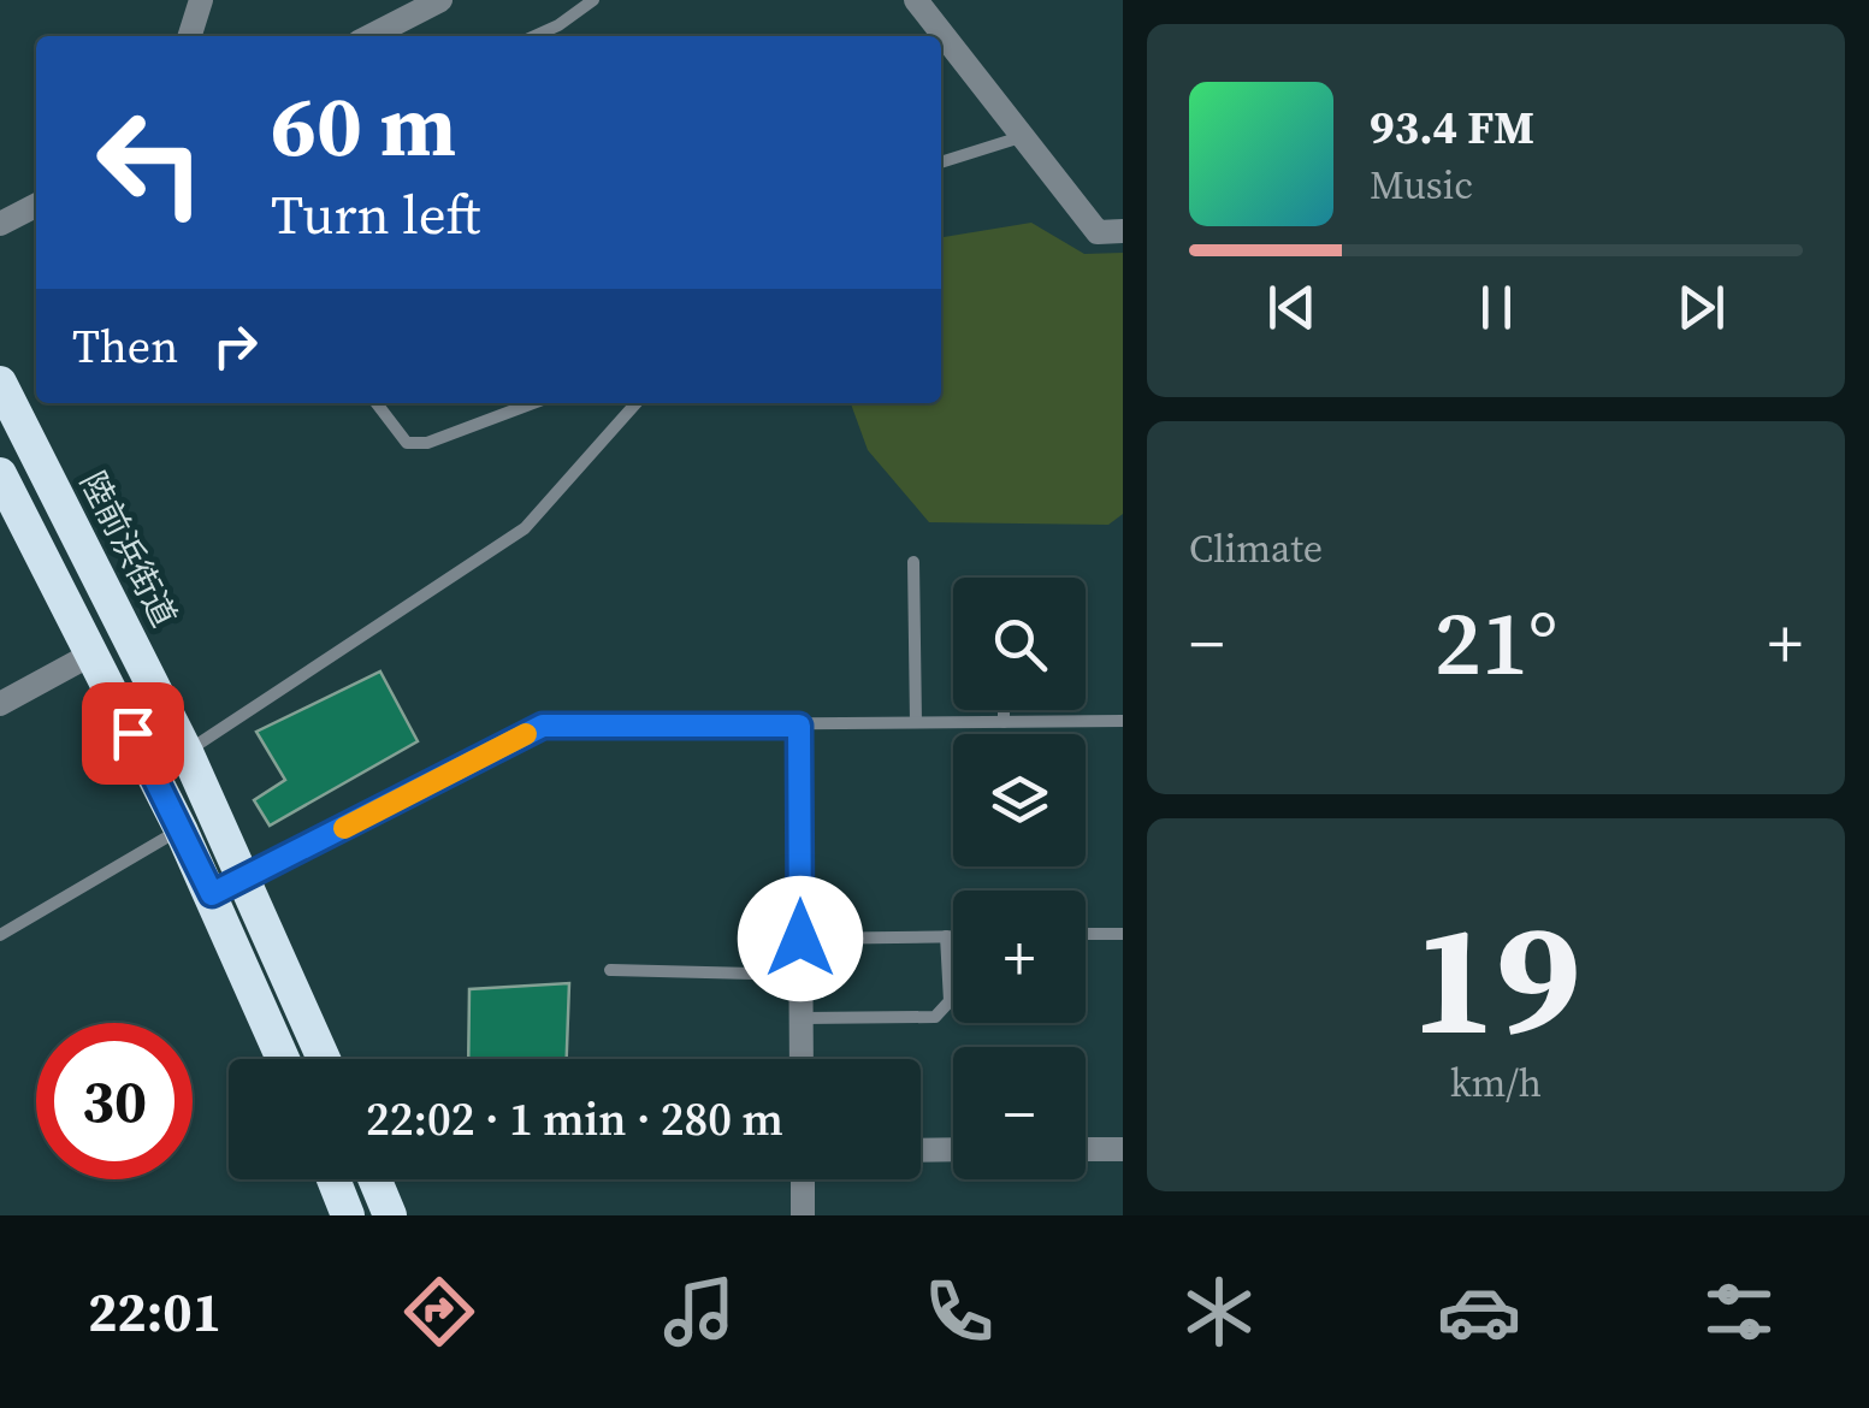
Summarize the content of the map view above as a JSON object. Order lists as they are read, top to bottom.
{
  "streets": {
    "highway": ["陸前浜街道"]
  },
  "page": {
    "turn": ["60 m", "Turn left"],
    "song": ["93.4 FM", "Music"],
    "then": "Then",
    "tile": [
      "Climate",
      ["19", "km/h"]
    ],
    "map_buttons": ["+", "−"],
    "heat": ["−", "21°", "+"],
    "limit": "30",
    "trip": "22:02 · 1 min · 280 m",
    "tabs": "22:01"
  }
}
